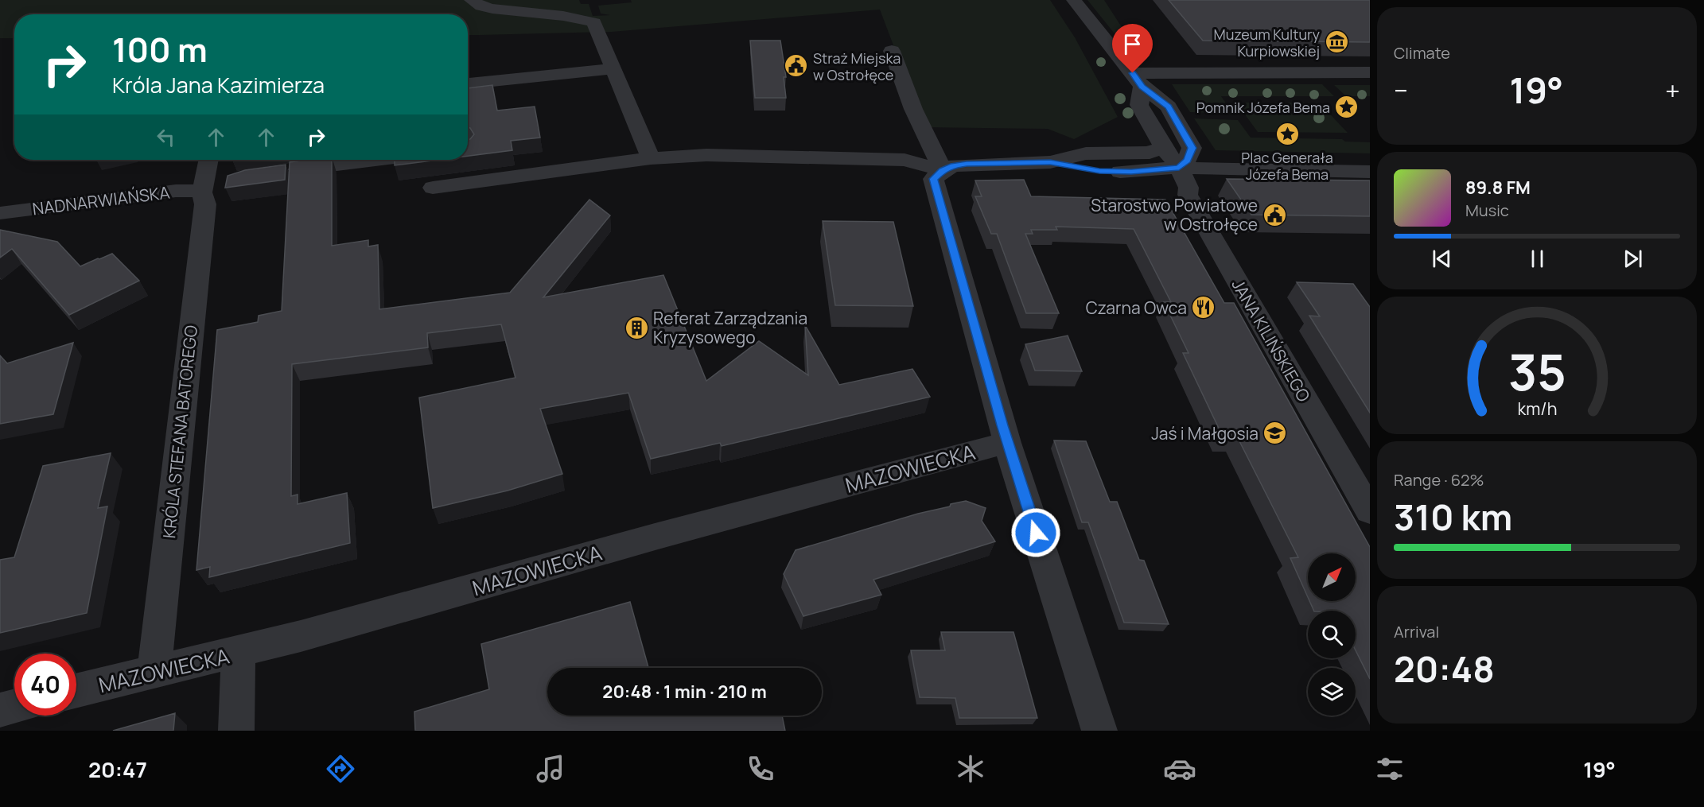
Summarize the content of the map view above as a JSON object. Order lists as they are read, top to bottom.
{
  "streets": {
    "street": [
      "NADNARWIAŃSKA",
      "JANA KILIŃSKIEGO",
      "KRÓLA STEFANA BATOREGO",
      "MAZOWIECKA"
    ]
  },
  "crossings": [
    ["NADNARWIAŃSKA", "KRÓLA STEFANA BATOREGO"],
    ["KRÓLA STEFANA BATOREGO", "MAZOWIECKA"]
  ],
  "places": {
    "museum": ["Muzeum Kultury Kurpiowskiej"],
    "public building": ["Straż Miejska w Ostrołęce", "Starostwo Powiatowe w Ostrołęce"],
    "place": ["Pomnik Józefa Bema", "Plac Generała Józefa Bema"],
    "restaurant": ["Czarna Owca"],
    "building": ["Referat Zarządzania Kryzysowego"],
    "school or university": ["Jaś i Małgosia"]
  },
  "north": "top right",
  "page": {
    "tile": [
      "Climate",
      ["Range · 62%", "310 km"],
      ["Arrival", "20:48"]
    ],
    "turn": ["100 m", "Króla Jana Kazimierza"],
    "heat": ["−", "19°", "+"],
    "song": ["89.8 FM", "Music"],
    "limit": "40",
    "trip": "20:48 · 1 min · 210 m",
    "tabs": ["20:47", "19°"],
    "gauge": ["35", "km/h"]
  }
}
